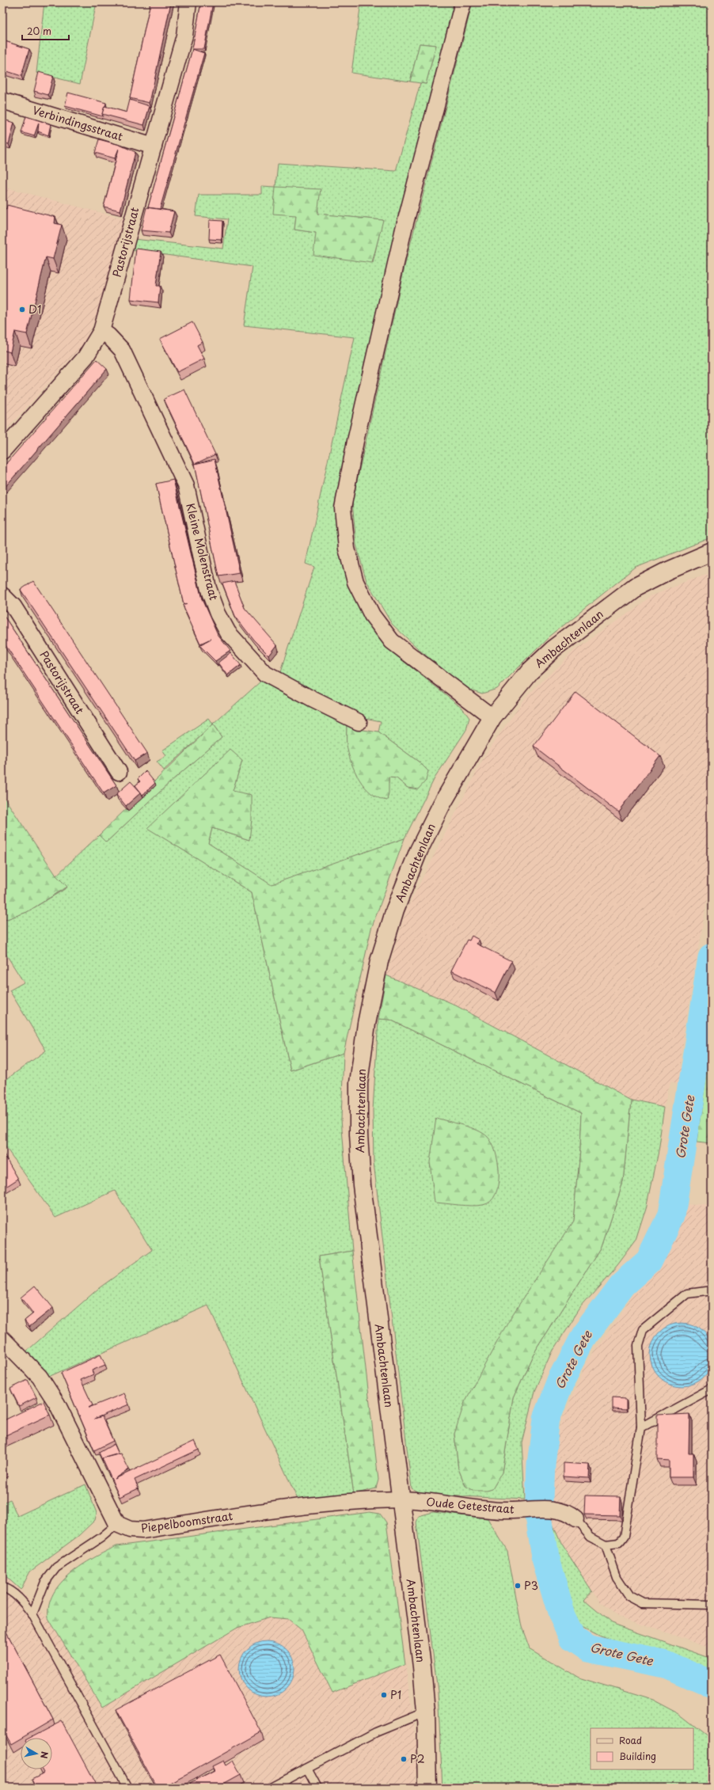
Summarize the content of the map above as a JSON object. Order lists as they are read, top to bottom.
{
  "streets": {
    "street": [
      "Verbindingsstraat",
      "Pastorijstraat",
      "Kleine Molenstraat",
      "Ambachtenlaan",
      "Oude Getestraat",
      "Piepelboomstraat"
    ]
  },
  "crossings": [
    ["Verbindingsstraat", "Pastorijstraat"],
    ["Pastorijstraat", "Kleine Molenstraat"],
    ["Ambachtenlaan", "Oude Getestraat"],
    ["Ambachtenlaan", "Piepelboomstraat"],
    ["Oude Getestraat", "Piepelboomstraat"]
  ],
  "water": ["Grote Gete"],
  "places": [
    "D1",
    "P3",
    "P1",
    "P2"
  ],
  "legend": ["Road", "Building"],
  "scale_bar": "20 m",
  "north": "right"
}
